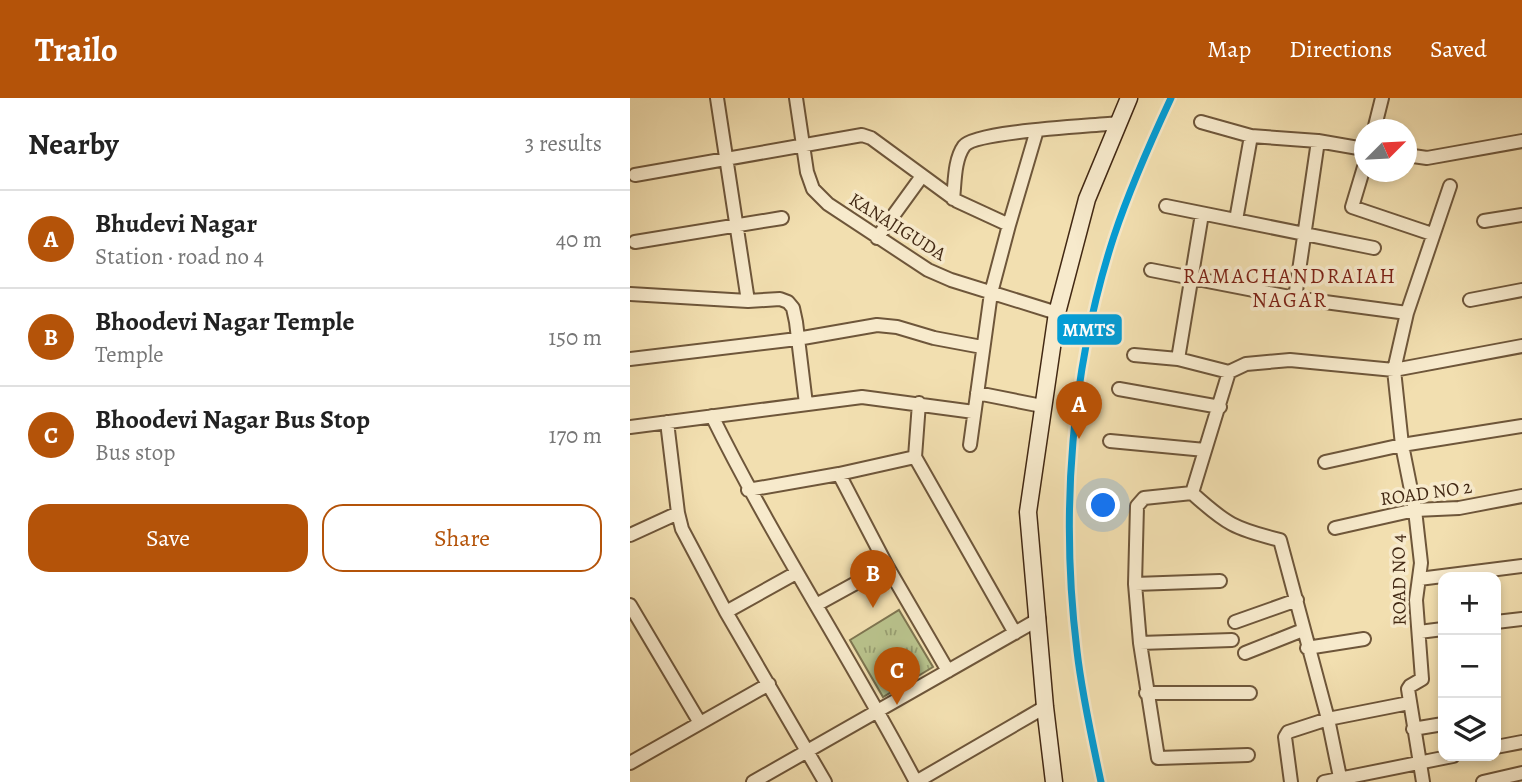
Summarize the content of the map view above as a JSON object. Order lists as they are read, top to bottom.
{
  "streets": {
    "street": ["KANAJIGUDA", "ROAD NO 2", "ROAD NO 4"]
  },
  "crossings": [
    ["ROAD NO 2", "ROAD NO 4"]
  ],
  "districts": ["RAMACHANDRAIAH NAGAR"],
  "lines": ["transit line MMTS"],
  "north": "top right",
  "page": {
    "header": "Trailo",
    "nav": ["Map", "Directions", "Saved"],
    "heading": ["Nearby", "3 results"],
    "list": [
      {
        "mark": "A",
        "name": "Bhudevi Nagar",
        "note": "Station · road no 4",
        "value": "40 m"
      },
      {
        "mark": "B",
        "name": "Bhoodevi Nagar Temple",
        "note": "Temple",
        "value": "150 m"
      },
      {
        "mark": "C",
        "name": "Bhoodevi Nagar Bus Stop",
        "note": "Bus stop",
        "value": "170 m"
      }
    ],
    "pins": ["A", "B", "C"],
    "buttons": ["Save", "Share"],
    "map_buttons": ["+", "−"]
  }
}
